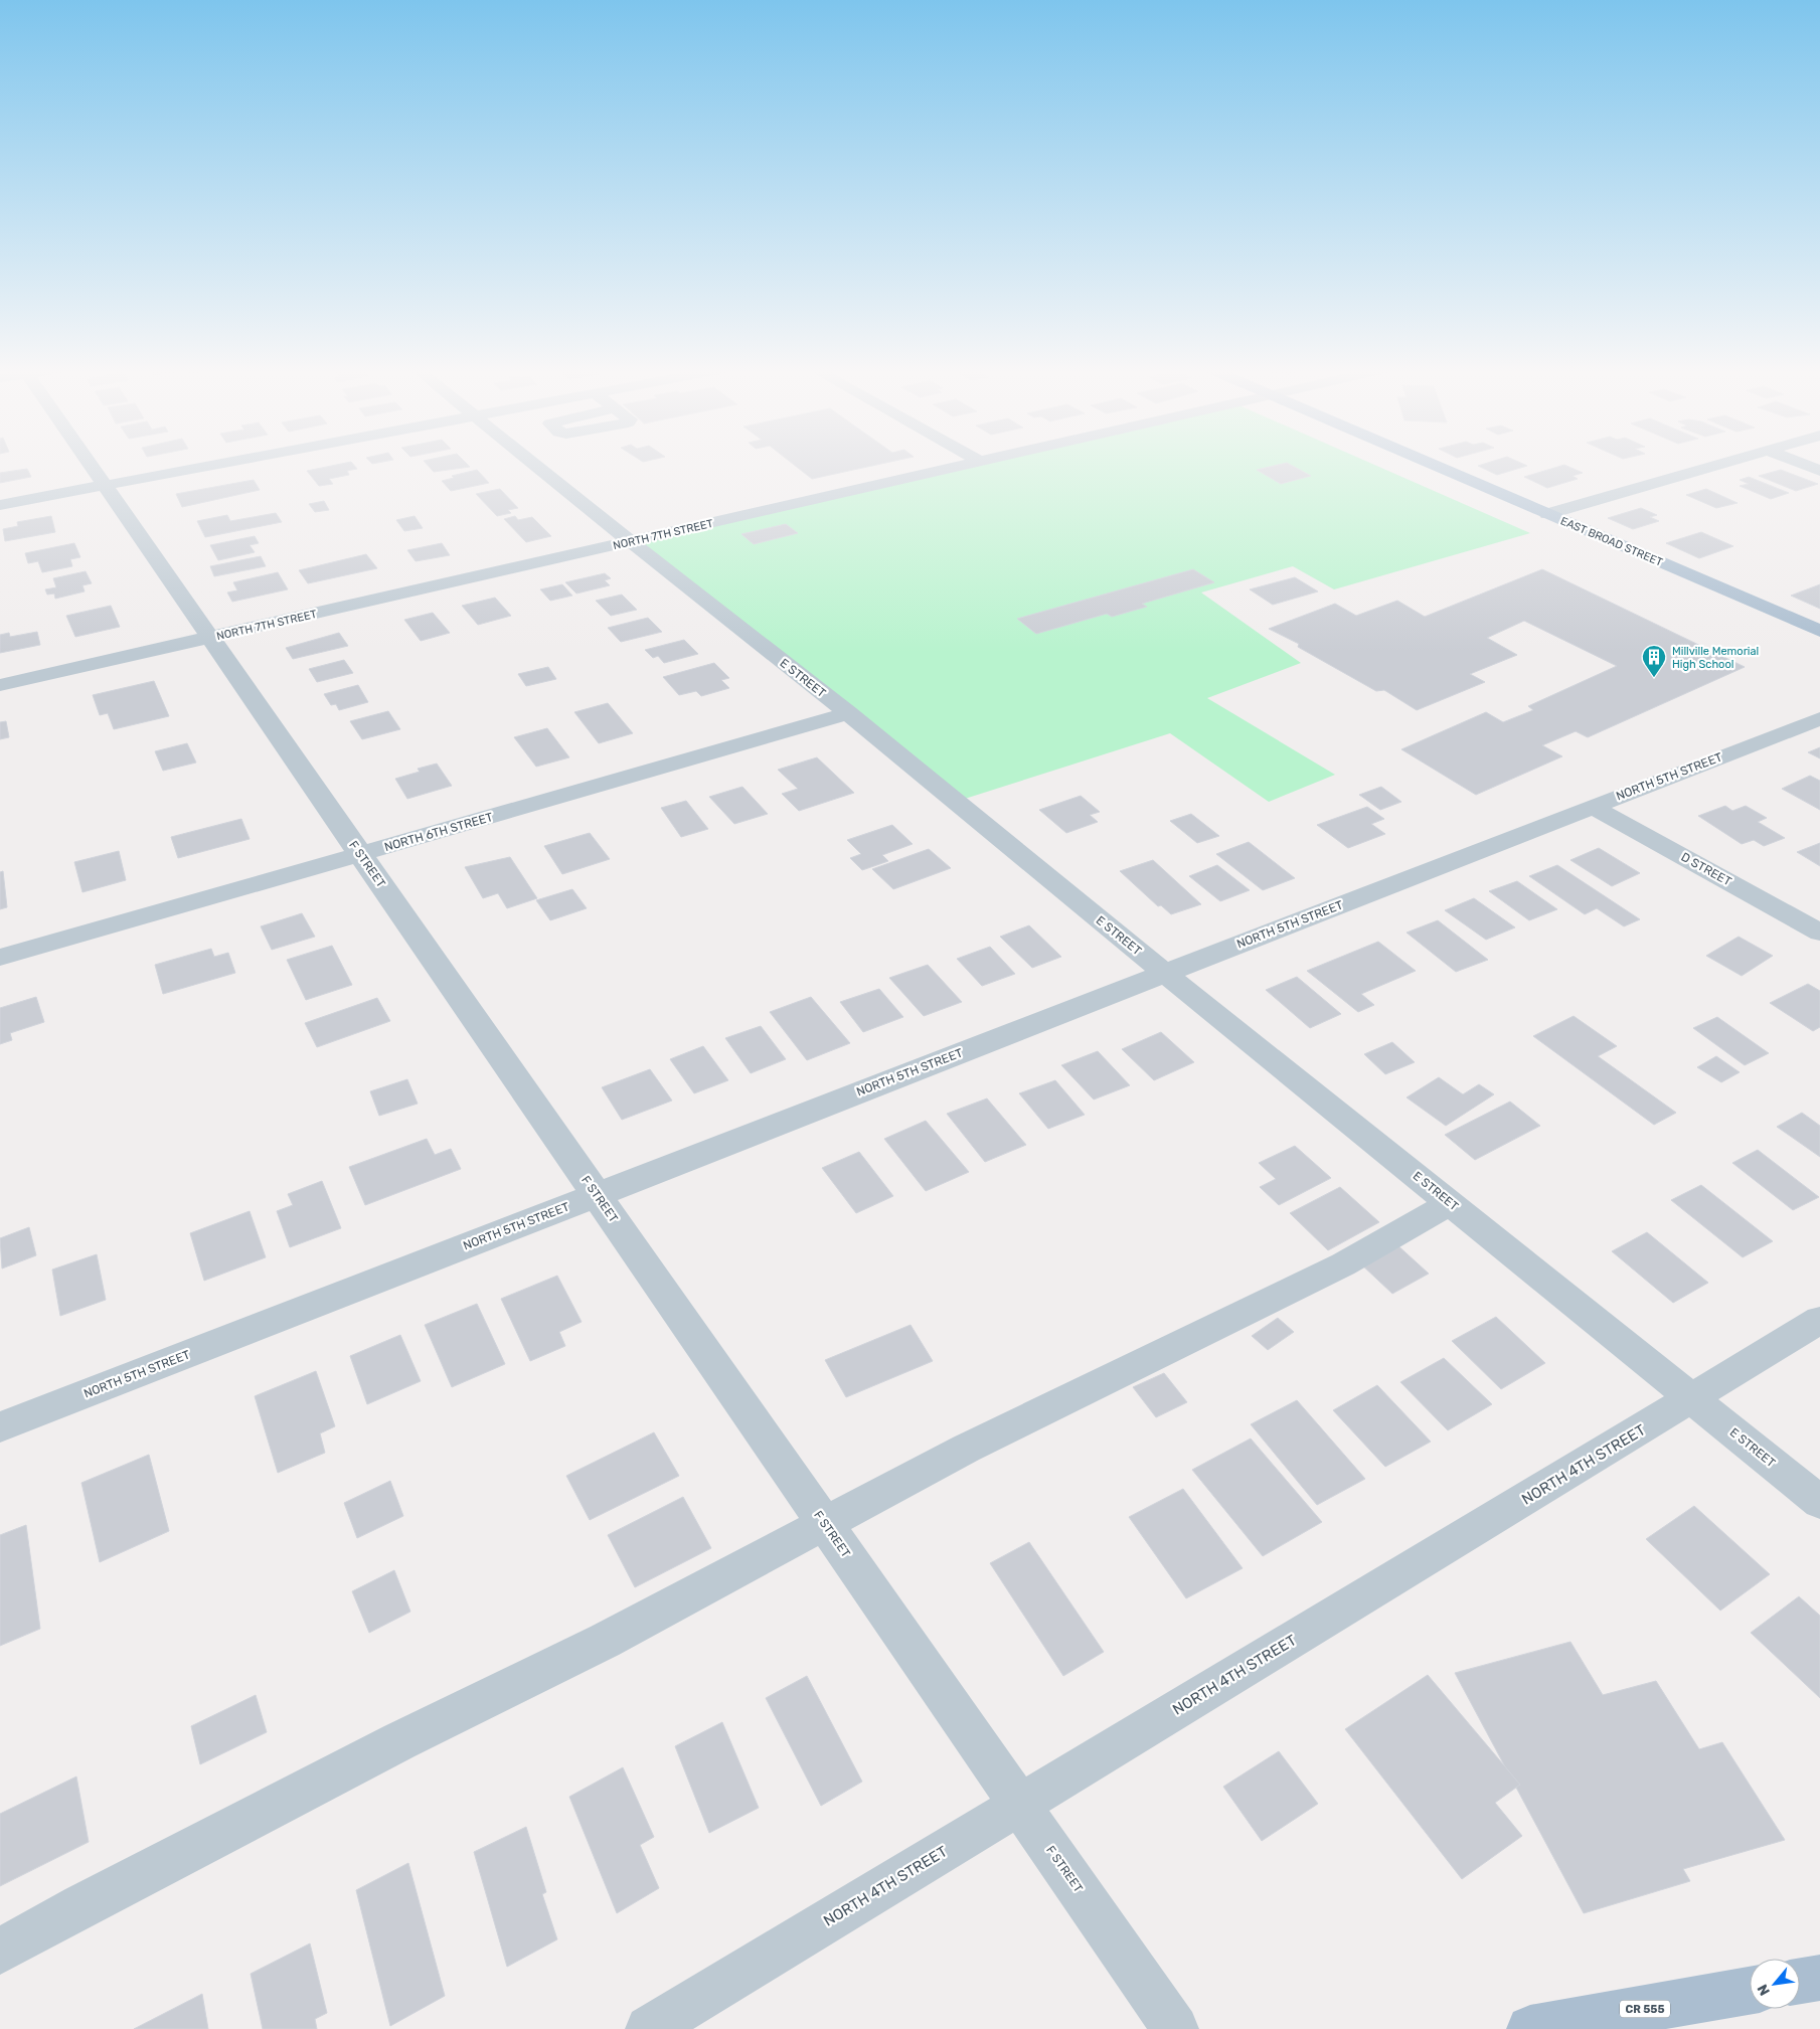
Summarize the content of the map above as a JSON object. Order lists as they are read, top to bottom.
{
  "streets": {
    "main road": ["EAST BROAD STREET", "CR 555"],
    "street": [
      "NORTH 7TH STREET",
      "E STREET",
      "NORTH 5TH STREET",
      "NORTH 6TH STREET",
      "F STREET",
      "D STREET",
      "NORTH 4TH STREET"
    ]
  },
  "crossings": [
    ["NORTH 7TH STREET", "E STREET"],
    ["NORTH 7TH STREET", "F STREET"],
    ["E STREET", "NORTH 5TH STREET"],
    ["E STREET", "NORTH 6TH STREET"],
    ["E STREET", "NORTH 4TH STREET"],
    ["NORTH 5TH STREET", "F STREET"],
    ["NORTH 5TH STREET", "D STREET"],
    ["NORTH 6TH STREET", "F STREET"],
    ["F STREET", "NORTH 4TH STREET"]
  ],
  "places": {
    "building": ["Millville Memorial High School"]
  },
  "north": "bottom left"
}
